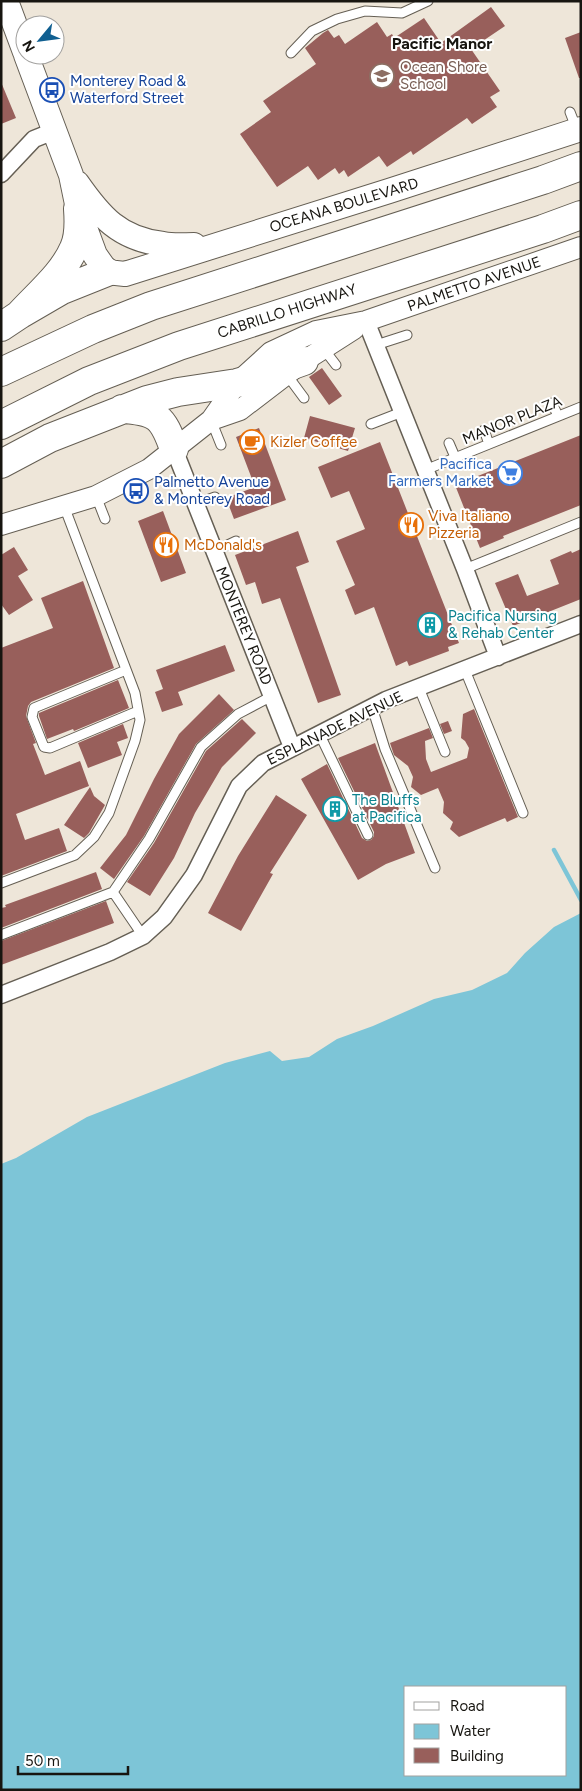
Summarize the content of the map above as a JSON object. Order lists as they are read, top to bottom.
{
  "streets": {
    "highway": ["CABRILLO HIGHWAY"],
    "main road": ["OCEANA BOULEVARD"],
    "street": ["PALMETTO AVENUE", "MONTEREY ROAD", "ESPLANADE AVENUE"],
    "lane": ["MANOR PLAZA"]
  },
  "crossings": [
    ["PALMETTO AVENUE", "MONTEREY ROAD"],
    ["MONTEREY ROAD", "ESPLANADE AVENUE"]
  ],
  "districts": ["Pacific Manor"],
  "places": {
    "school or university": ["Ocean Shore School"],
    "bus stop": ["Monterey Road & Waterford Street", "Palmetto Avenue & Monterey Road"],
    "cafe": ["Kizler Coffee"],
    "supermarket": ["Pacifica Farmers Market"],
    "restaurant": ["Viva Italiano Pizzeria", "McDonald's"],
    "building": ["Pacifica Nursing & Rehab Center", "The Bluffs at Pacifica"]
  },
  "legend": ["Road", "Water", "Building"],
  "scale_bar": "50 m",
  "north": "bottom left"
}
